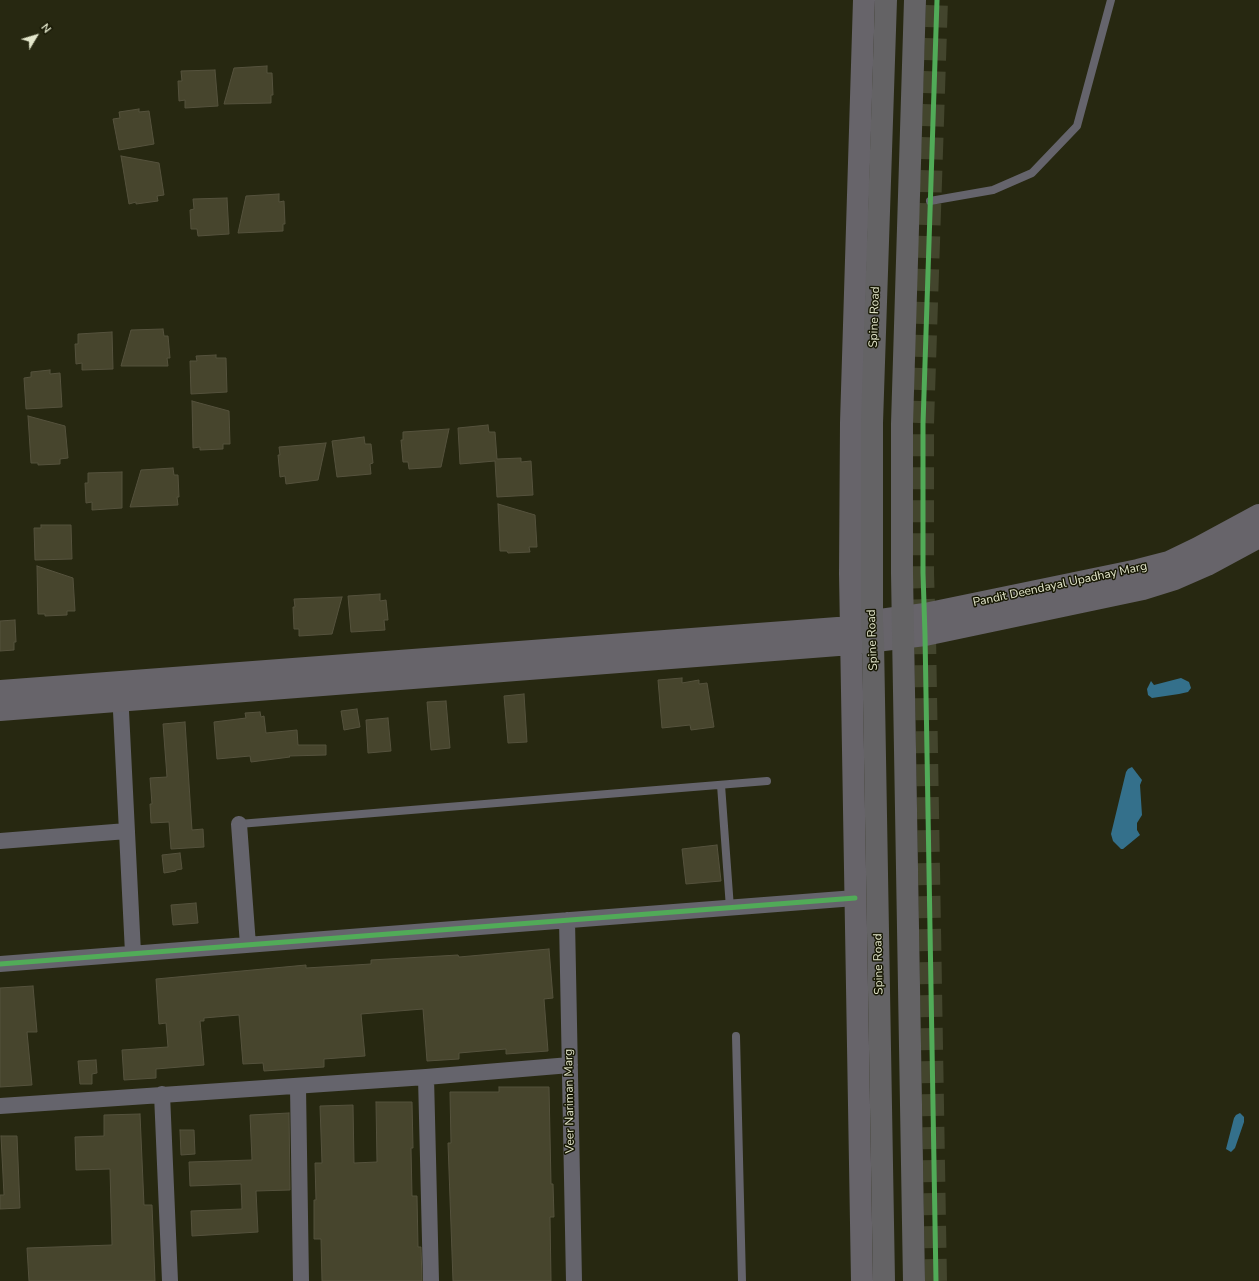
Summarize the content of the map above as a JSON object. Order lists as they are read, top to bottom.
{
  "streets": {
    "main road": ["Spine Road", "Pandit Deendayal Upadhay Marg"],
    "street": ["Veer Nariman Marg"]
  },
  "crossings": [
    ["Spine Road", "Pandit Deendayal Upadhay Marg"]
  ],
  "north": "top right"
}
